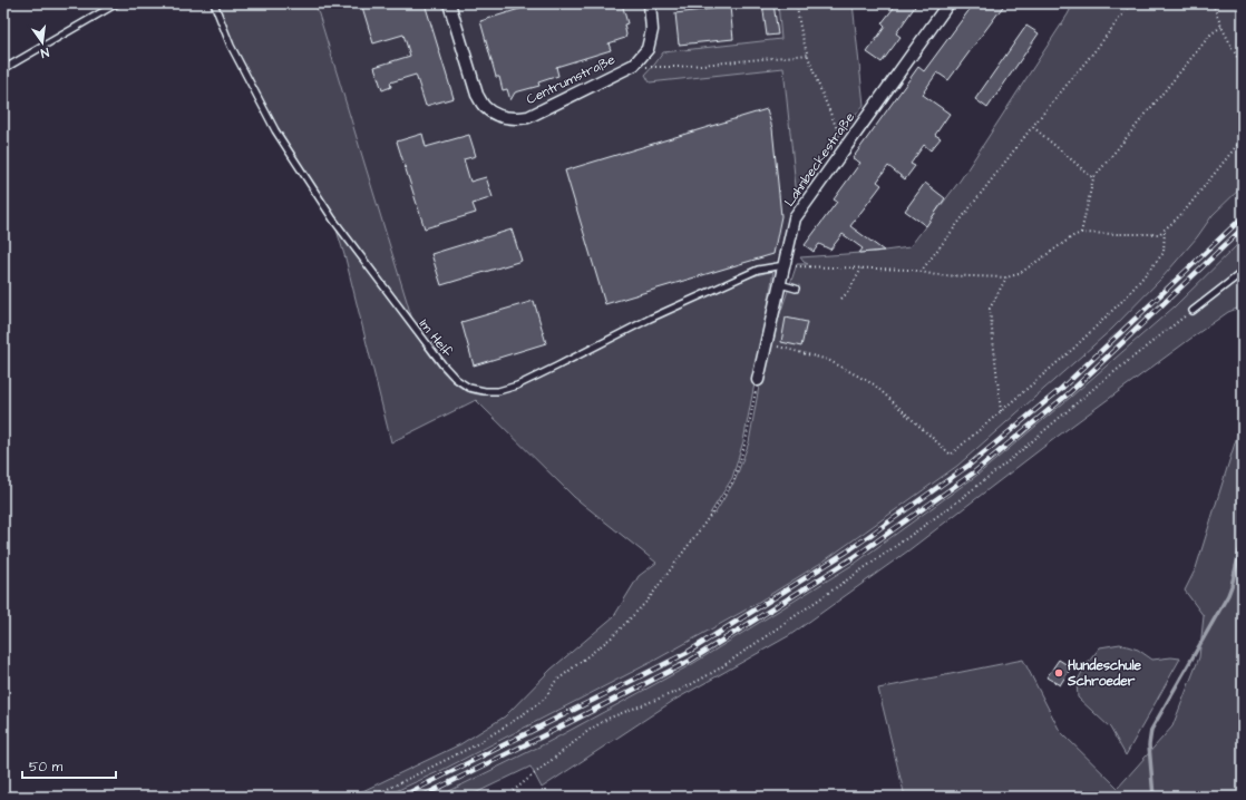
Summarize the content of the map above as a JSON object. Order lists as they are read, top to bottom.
{
  "streets": {
    "street": ["Centrumstraße", "Lahnbeckestraße"],
    "lane": ["Im Helf"]
  },
  "crossings": [
    ["Lahnbeckestraße", "Im Helf"]
  ],
  "places": ["Hundeschule Schroeder"],
  "scale_bar": "50 m",
  "north": "bottom"
}
